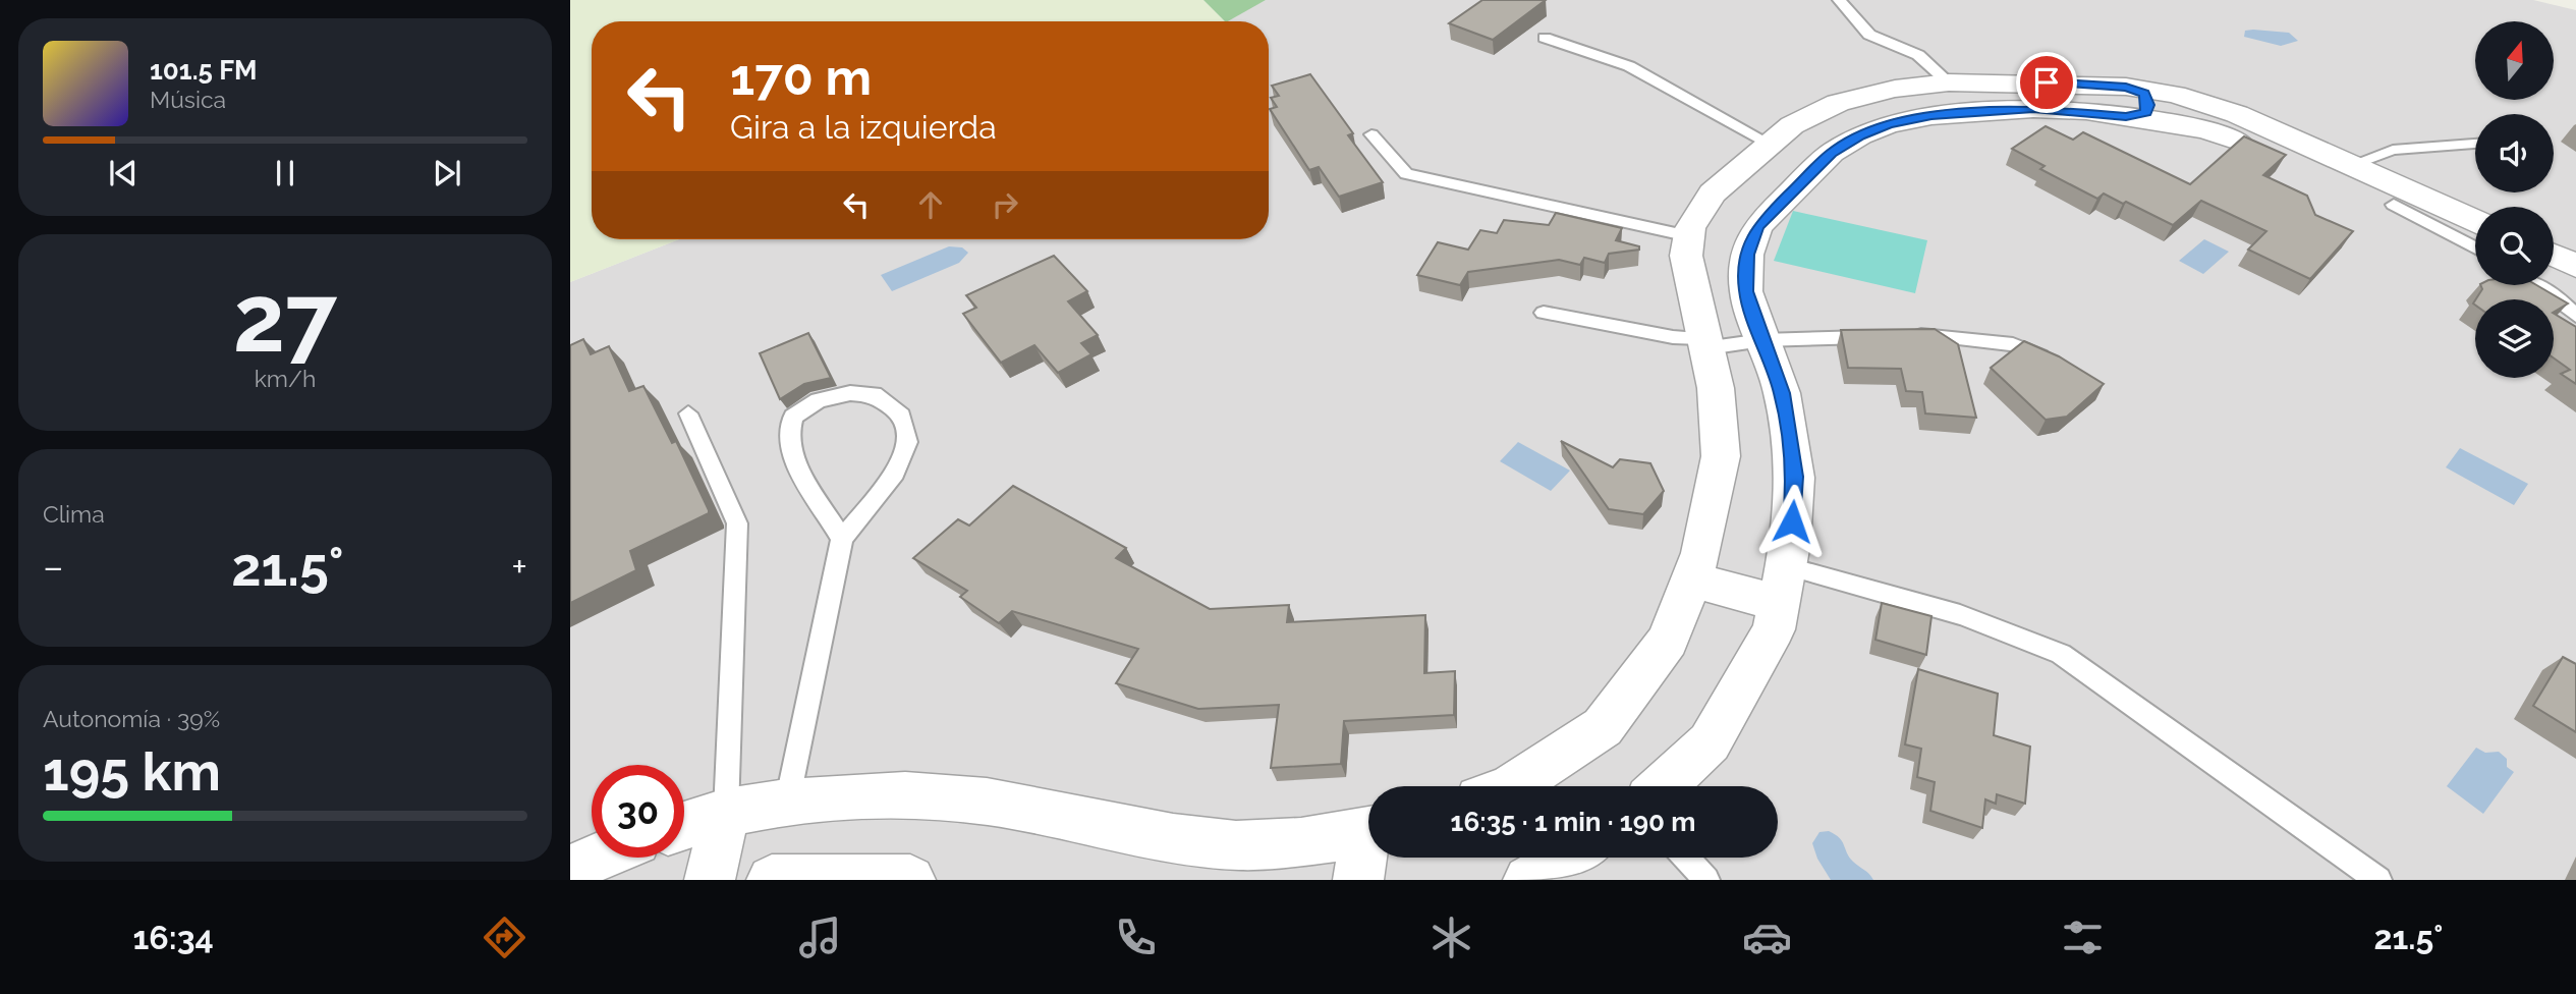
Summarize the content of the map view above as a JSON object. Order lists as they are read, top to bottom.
{
  "north": "top",
  "page": {
    "turn": ["170 m", "Gira a la izquierda"],
    "song": ["101.5 FM", "Música"],
    "tile": [
      ["27", "km/h"],
      "Clima",
      ["Autonomía · 39%", "195 km"]
    ],
    "heat": ["−", "21.5°", "+"],
    "limit": "30",
    "trip": "16:35 · 1 min · 190 m",
    "tabs": ["16:34", "21.5°"]
  }
}
